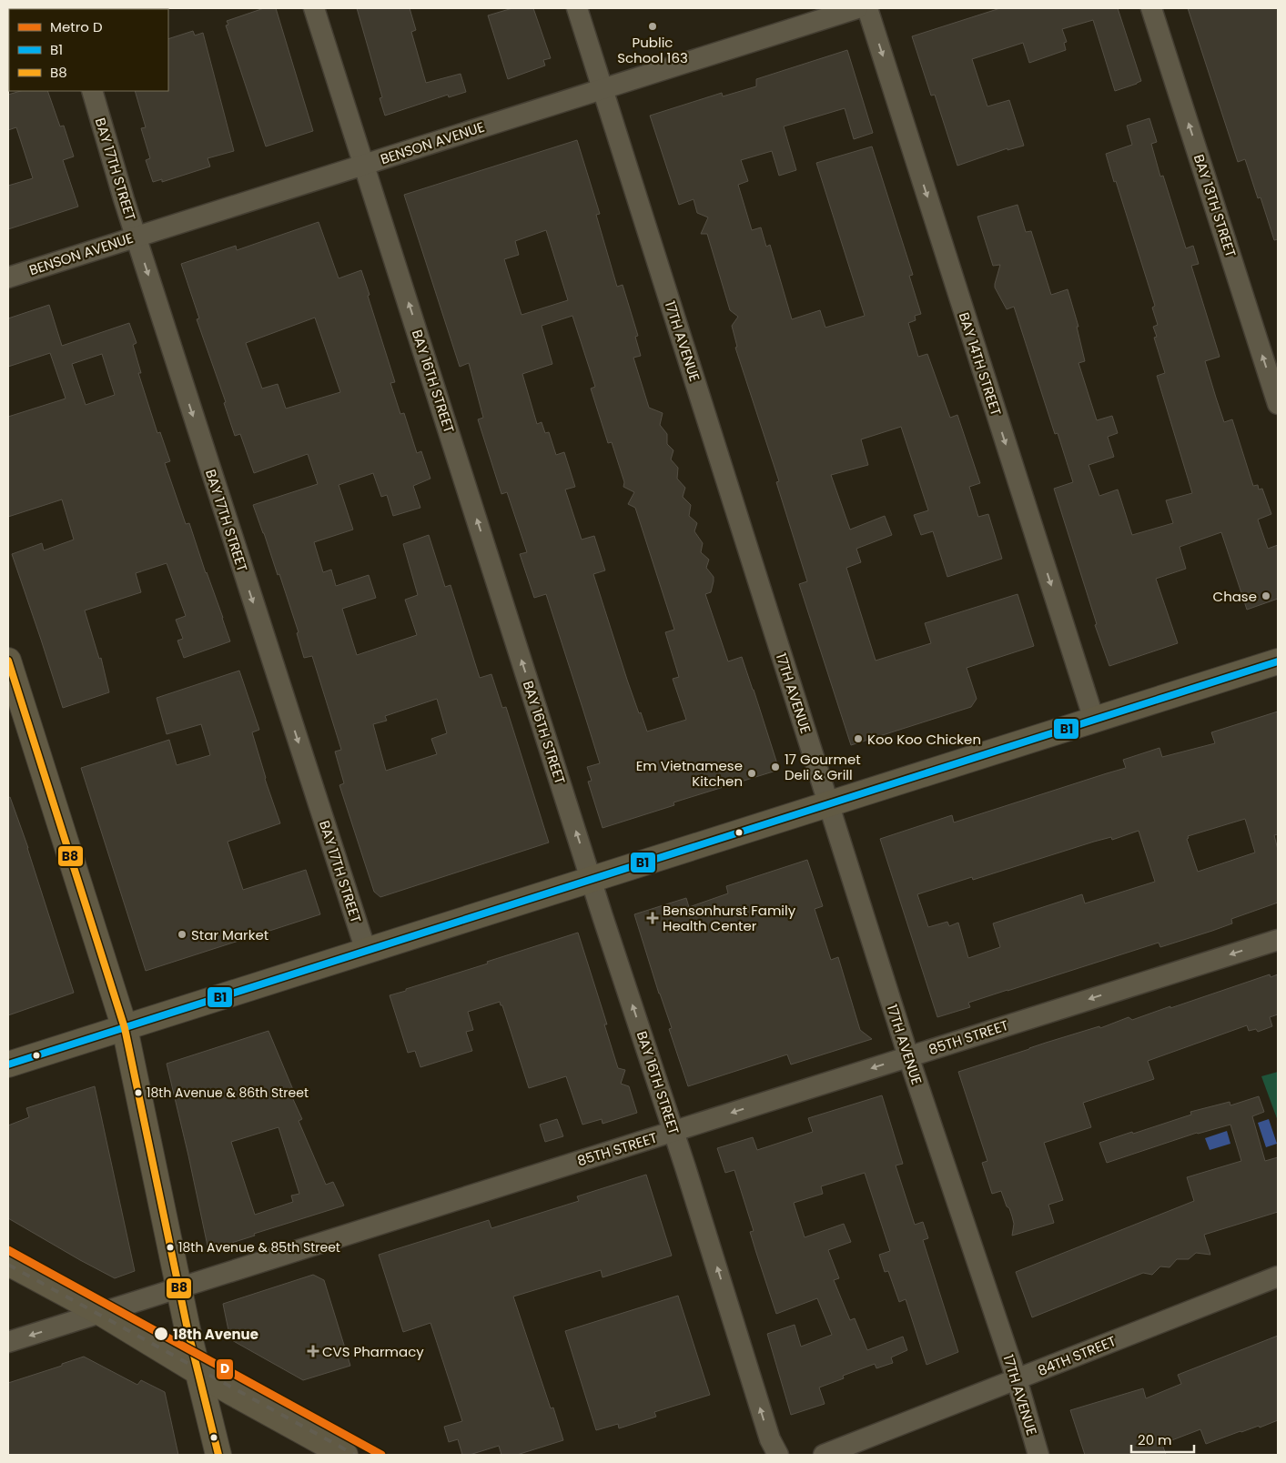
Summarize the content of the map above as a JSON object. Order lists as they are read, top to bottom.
{
  "streets": {
    "street": [
      "BENSON AVENUE",
      "BAY 17TH STREET",
      "BAY 13TH STREET",
      "17TH AVENUE",
      "BAY 14TH STREET",
      "BAY 16TH STREET",
      "85TH STREET",
      "84TH STREET"
    ]
  },
  "crossings": [
    ["BENSON AVENUE", "BAY 17TH STREET"],
    ["BENSON AVENUE", "17TH AVENUE"],
    ["BENSON AVENUE", "BAY 16TH STREET"],
    ["17TH AVENUE", "85TH STREET"],
    ["17TH AVENUE", "84TH STREET"],
    ["BAY 16TH STREET", "85TH STREET"]
  ],
  "one_way": [
    "BAY 17TH STREET",
    "BAY 13TH STREET",
    "BAY 14TH STREET",
    "BAY 16TH STREET",
    "85TH STREET"
  ],
  "places": {
    "other": [
      "Public School 163",
      "Chase",
      "Koo Koo Chicken",
      "17 Gourmet Deli & Grill",
      "Em Vietnamese Kitchen",
      "Star Market",
      "18th Avenue & 86th Street",
      "18th Avenue & 85th Street",
      "18th Avenue"
    ],
    "health": ["Bensonhurst Family Health Center", "CVS Pharmacy"]
  },
  "lines": ["transit line B8", "transit line B1", "metro line D"],
  "legend": ["Metro D", "B1", "B8"],
  "scale_bar": "20 m"
}
